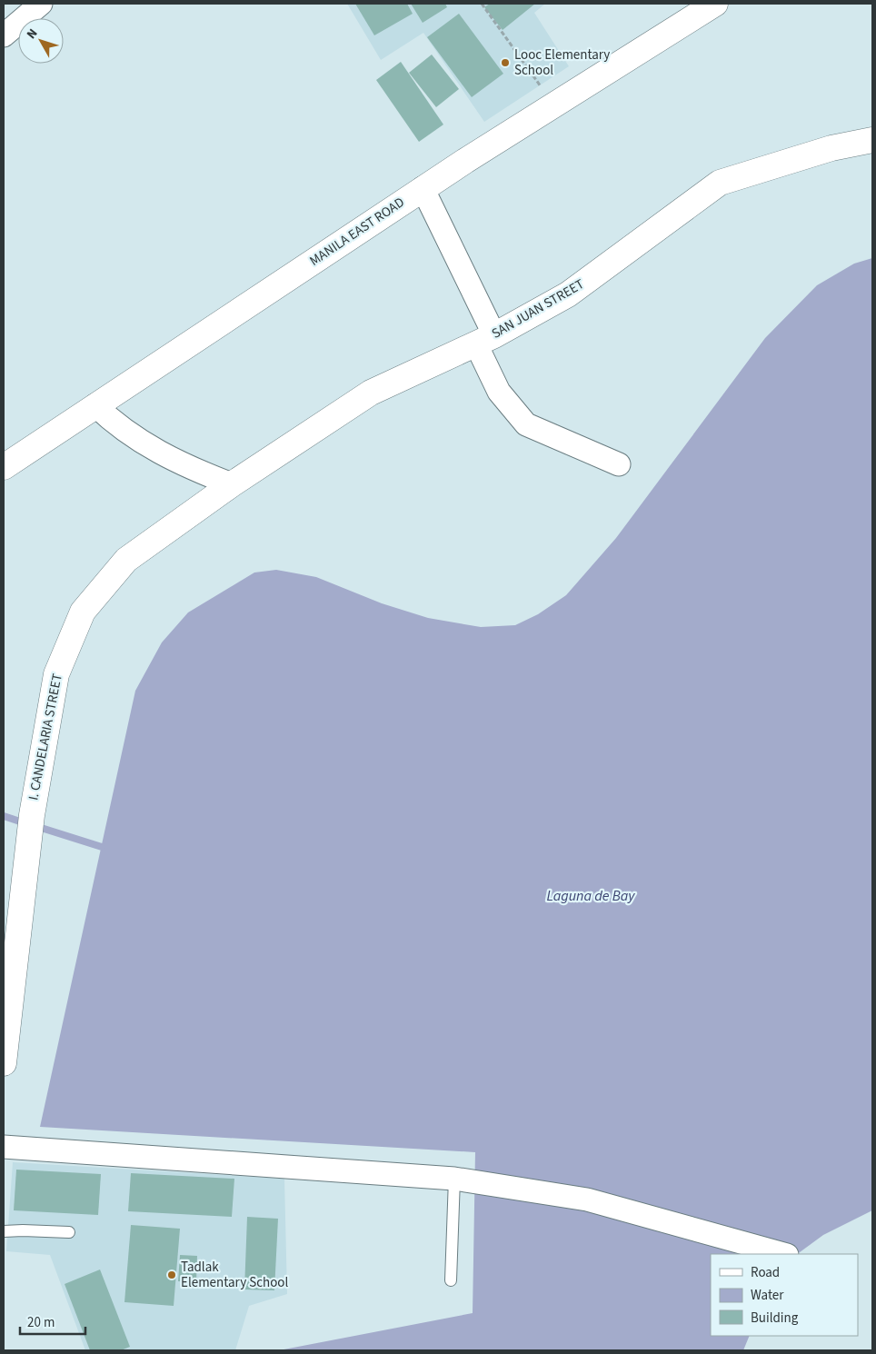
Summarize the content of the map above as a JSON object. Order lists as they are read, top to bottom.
{
  "streets": {
    "street": ["MANILA EAST ROAD", "SAN JUAN STREET", "I. CANDELARIA STREET"]
  },
  "crossings": [
    ["SAN JUAN STREET", "I. CANDELARIA STREET"]
  ],
  "water": ["Laguna de Bay"],
  "places": ["Looc Elementary School", "Tadlak Elementary School"],
  "legend": ["Road", "Water", "Building"],
  "scale_bar": "20 m",
  "north": "top left"
}
